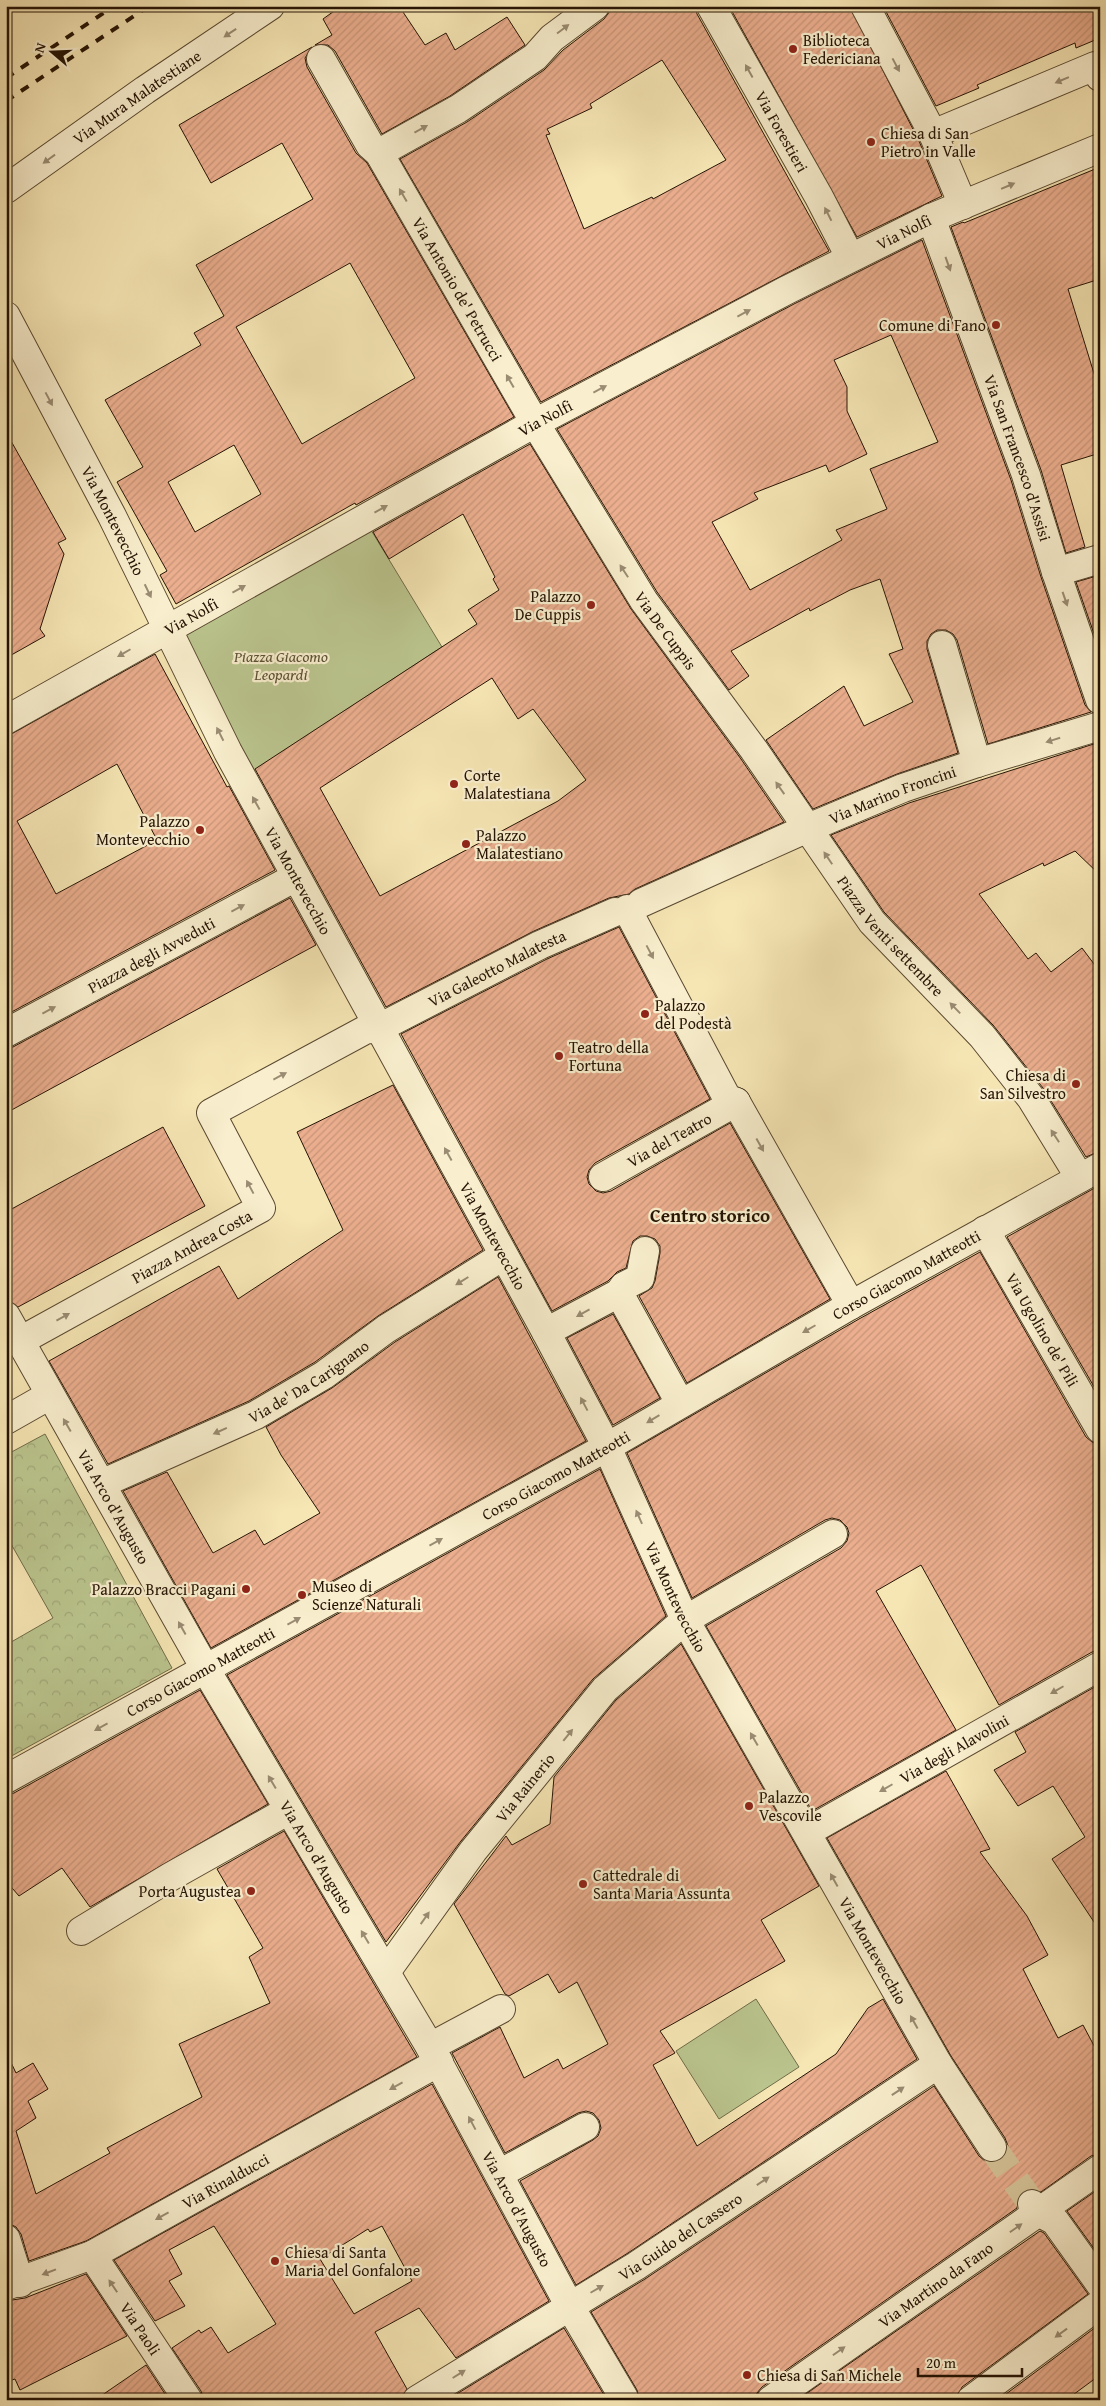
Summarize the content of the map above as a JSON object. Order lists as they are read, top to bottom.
{
  "streets": {
    "street": [
      "Via Mura Malatestiane",
      "Via Forestieri",
      "Via Nolfi",
      "Via Antonio de' Petrucci",
      "Via San Francesco d'Assisi",
      "Via Montevecchio",
      "Via De Cuppis",
      "Via Marino Froncini",
      "Piazza Venti settembre",
      "Piazza degli Avveduti",
      "Via Galeotto Malatesta",
      "Via del Teatro",
      "Piazza Andrea Costa",
      "Corso Giacomo Matteotti",
      "Via Ugolino de' Pili",
      "Via de' Da Carignano",
      "Via Arco d'Augusto",
      "Via degli Alavolini",
      "Via Rainerio",
      "Via Rinalducci",
      "Via Guido del Cassero",
      "Via Martino da Fano",
      "Via Paoli"
    ]
  },
  "crossings": [
    ["Via Forestieri", "Via Nolfi"],
    ["Via Nolfi", "Via Antonio de' Petrucci"],
    ["Via Nolfi", "Via San Francesco d'Assisi"],
    ["Via Nolfi", "Via Montevecchio"],
    ["Via Nolfi", "Via De Cuppis"],
    ["Via Antonio de' Petrucci", "Via De Cuppis"],
    ["Via Montevecchio", "Piazza degli Avveduti"],
    ["Via Montevecchio", "Via Galeotto Malatesta"],
    ["Via Montevecchio", "Piazza Andrea Costa"],
    ["Via Montevecchio", "Corso Giacomo Matteotti"],
    ["Via Montevecchio", "Via de' Da Carignano"],
    ["Via Montevecchio", "Via degli Alavolini"],
    ["Via Montevecchio", "Via Rainerio"],
    ["Via Montevecchio", "Via Guido del Cassero"],
    ["Via De Cuppis", "Via Marino Froncini"],
    ["Via De Cuppis", "Piazza Venti settembre"],
    ["Via Marino Froncini", "Piazza Venti settembre"],
    ["Piazza Venti settembre", "Corso Giacomo Matteotti"],
    ["Via Galeotto Malatesta", "Piazza Andrea Costa"],
    ["Piazza Andrea Costa", "Via Arco d'Augusto"],
    ["Corso Giacomo Matteotti", "Via Ugolino de' Pili"],
    ["Corso Giacomo Matteotti", "Via Arco d'Augusto"],
    ["Via de' Da Carignano", "Via Arco d'Augusto"],
    ["Via Arco d'Augusto", "Via Rainerio"],
    ["Via Arco d'Augusto", "Via Rinalducci"],
    ["Via Arco d'Augusto", "Via Guido del Cassero"],
    ["Via Rinalducci", "Via Paoli"]
  ],
  "one_way": [
    "Via Mura Malatestiane",
    "Via Antonio de' Petrucci",
    "Via San Francesco d'Assisi",
    "Via De Cuppis",
    "Piazza degli Avveduti",
    "Piazza Andrea Costa",
    "Via de' Da Carignano",
    "Via Arco d'Augusto",
    "Via degli Alavolini",
    "Via Rainerio",
    "Via Rinalducci",
    "Via Guido del Cassero",
    "Via Paoli"
  ],
  "districts": ["Centro storico"],
  "parks": ["Piazza Giacomo Leopardi"],
  "places": [
    "Biblioteca Federiciana",
    "Chiesa di San Pietro in Valle",
    "Comune di Fano",
    "Palazzo De Cuppis",
    "Corte Malatestiana",
    "Palazzo Montevecchio",
    "Palazzo Malatestiano",
    "Palazzo del Podestà",
    "Teatro della Fortuna",
    "Chiesa di San Silvestro",
    "Palazzo Bracci Pagani",
    "Museo di Scienze Naturali",
    "Palazzo Vescovile",
    "Cattedrale di Santa Maria Assunta",
    "Porta Augustea",
    "Chiesa di Santa Maria del Gonfalone",
    "Chiesa di San Michele"
  ],
  "scale_bar": "20 m",
  "north": "left"
}
